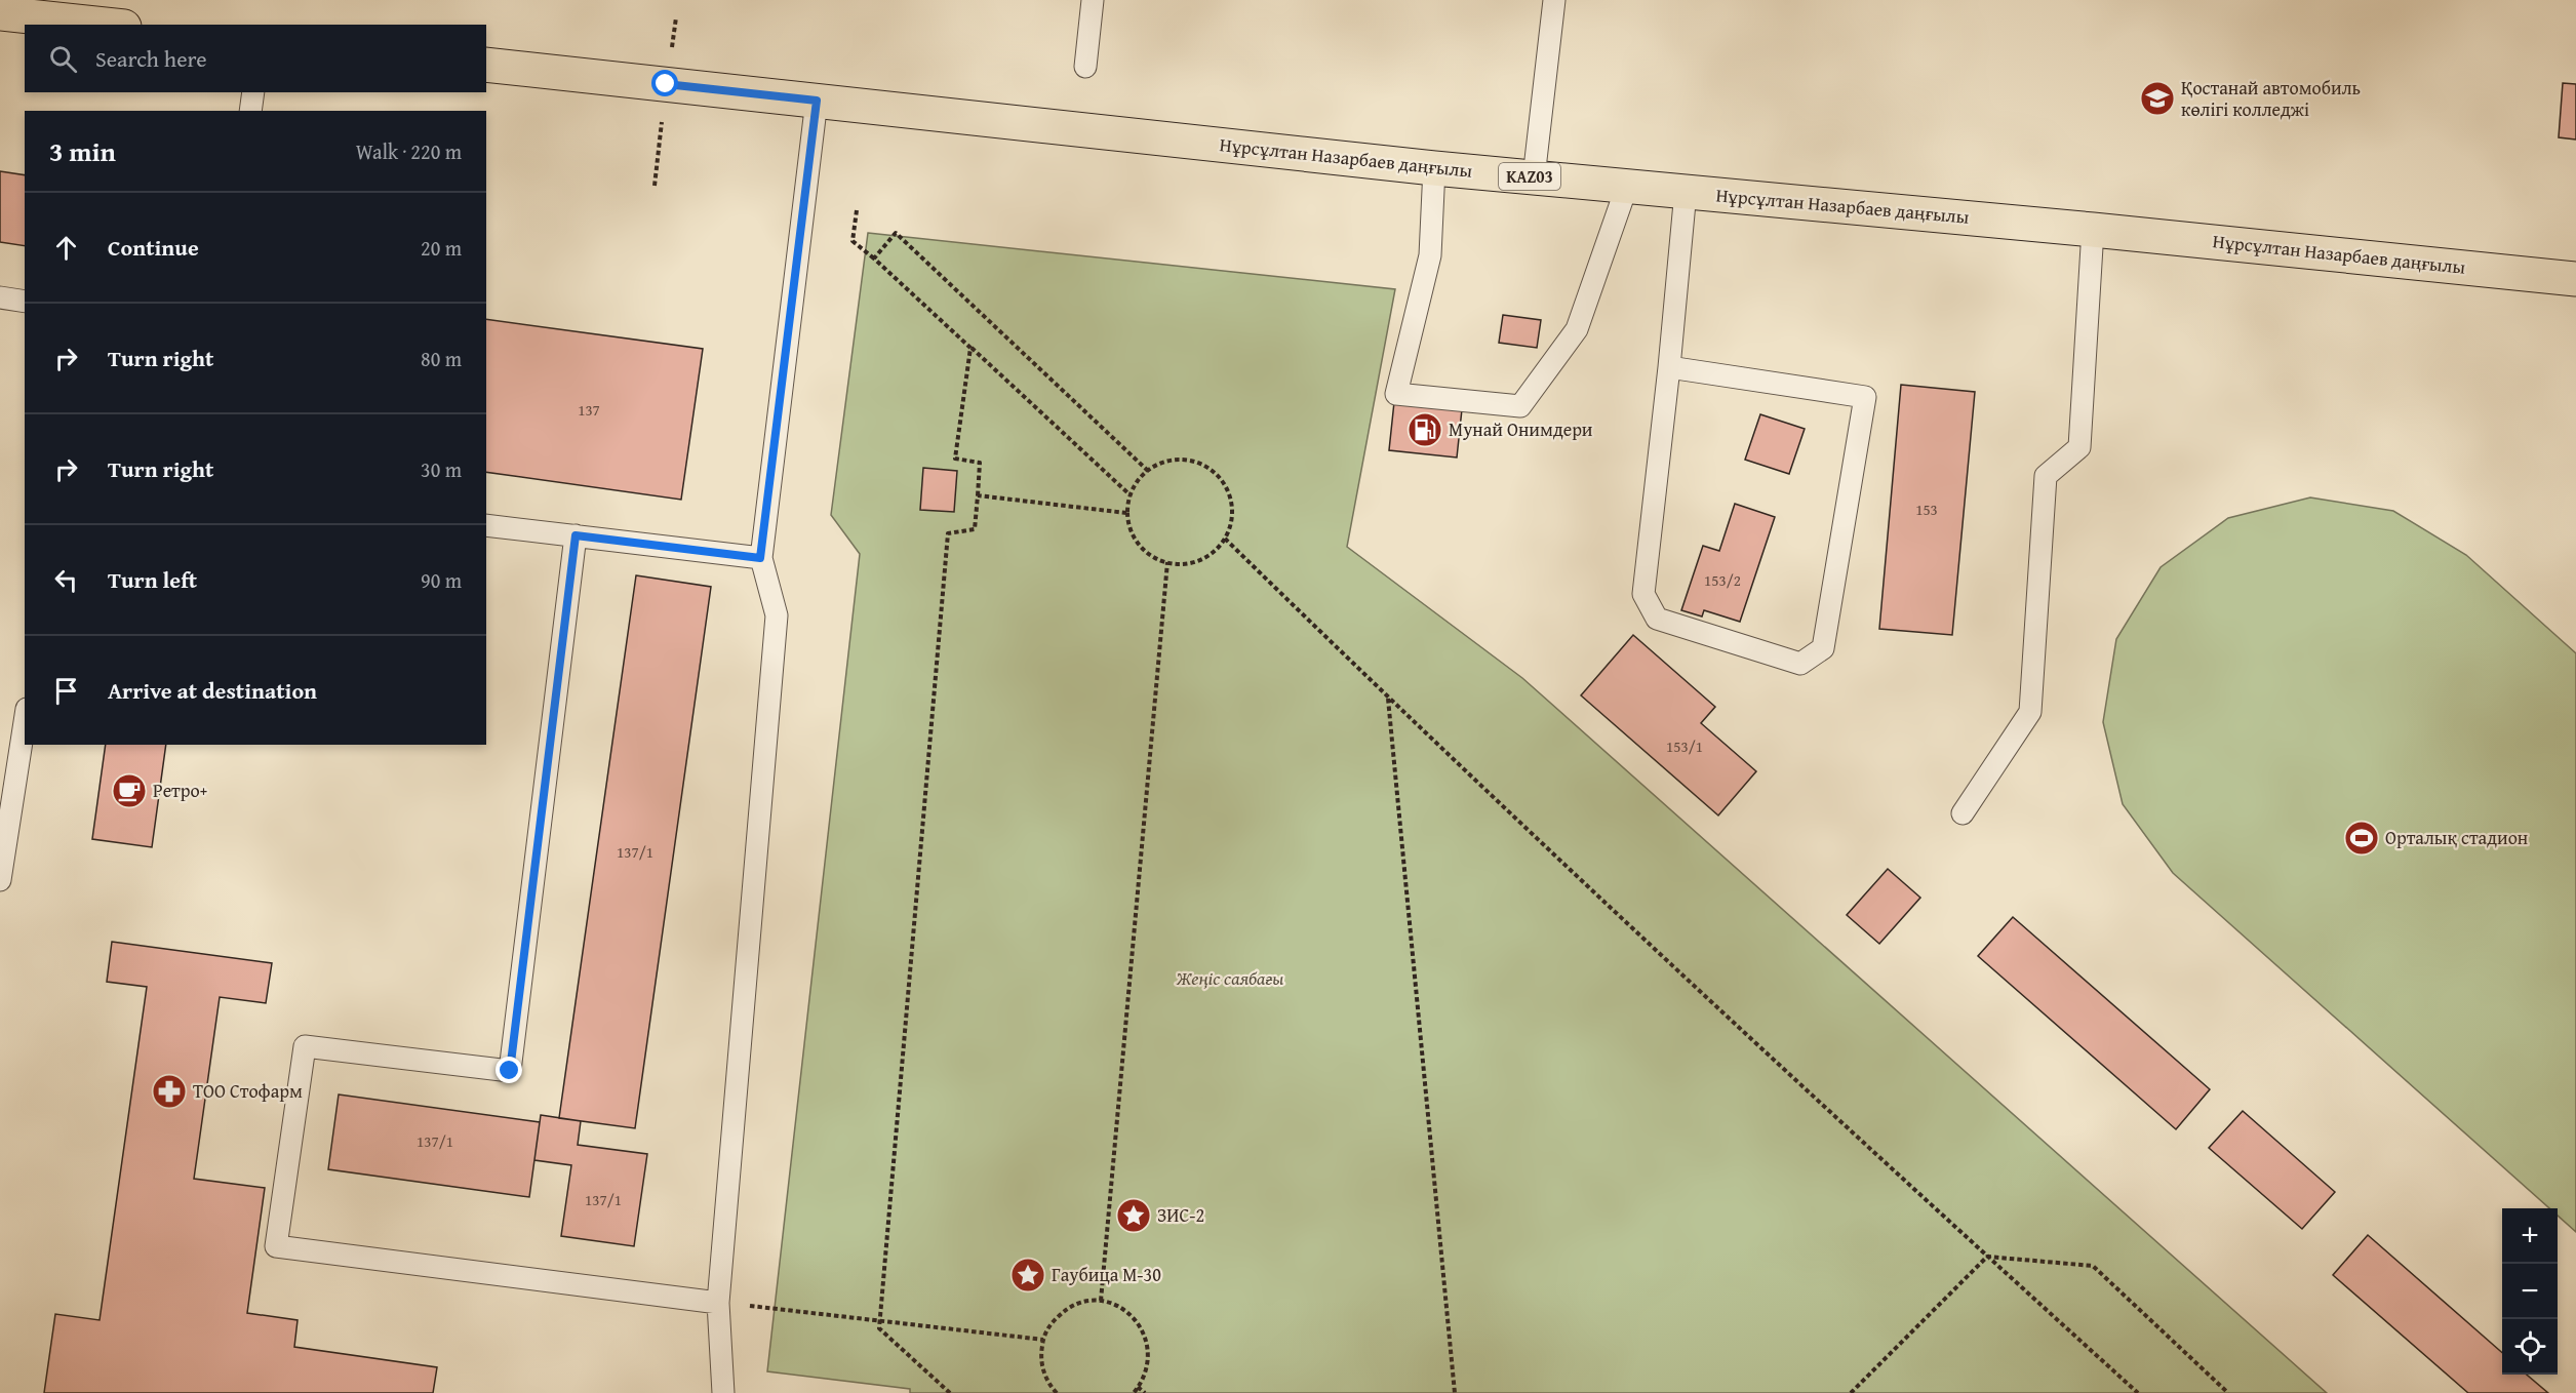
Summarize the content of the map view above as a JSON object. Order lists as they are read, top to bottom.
{
  "streets": {
    "main road": ["Нұрсұлтан Назарбаев даңғылы", "KАZ03"]
  },
  "parks": ["Жеңіс саябағы"],
  "places": {
    "school or university": ["Қостанай автомобиль көлігі колледжі"],
    "fuel station": ["Мунай Онимдери"],
    "cafe": ["Ретро+"],
    "sports": ["Орталық стадион"],
    "pharmacy": ["ТОО Стофарм"],
    "place": ["ЗИС-2", "Гаубица М-30"]
  },
  "house_numbers": [
    "137",
    "153",
    "153/2",
    "153/1",
    "137/1",
    "137/1",
    "137/1"
  ],
  "page": {
    "search": "Search here",
    "heading": ["3 min", "Walk · 220 m"],
    "list": [
      ["Continue", "20 m"],
      ["Turn right", "80 m"],
      ["Turn right", "30 m"],
      ["Turn left", "90 m"],
      "Arrive at destination"
    ],
    "map_buttons": ["+", "−"]
  }
}
